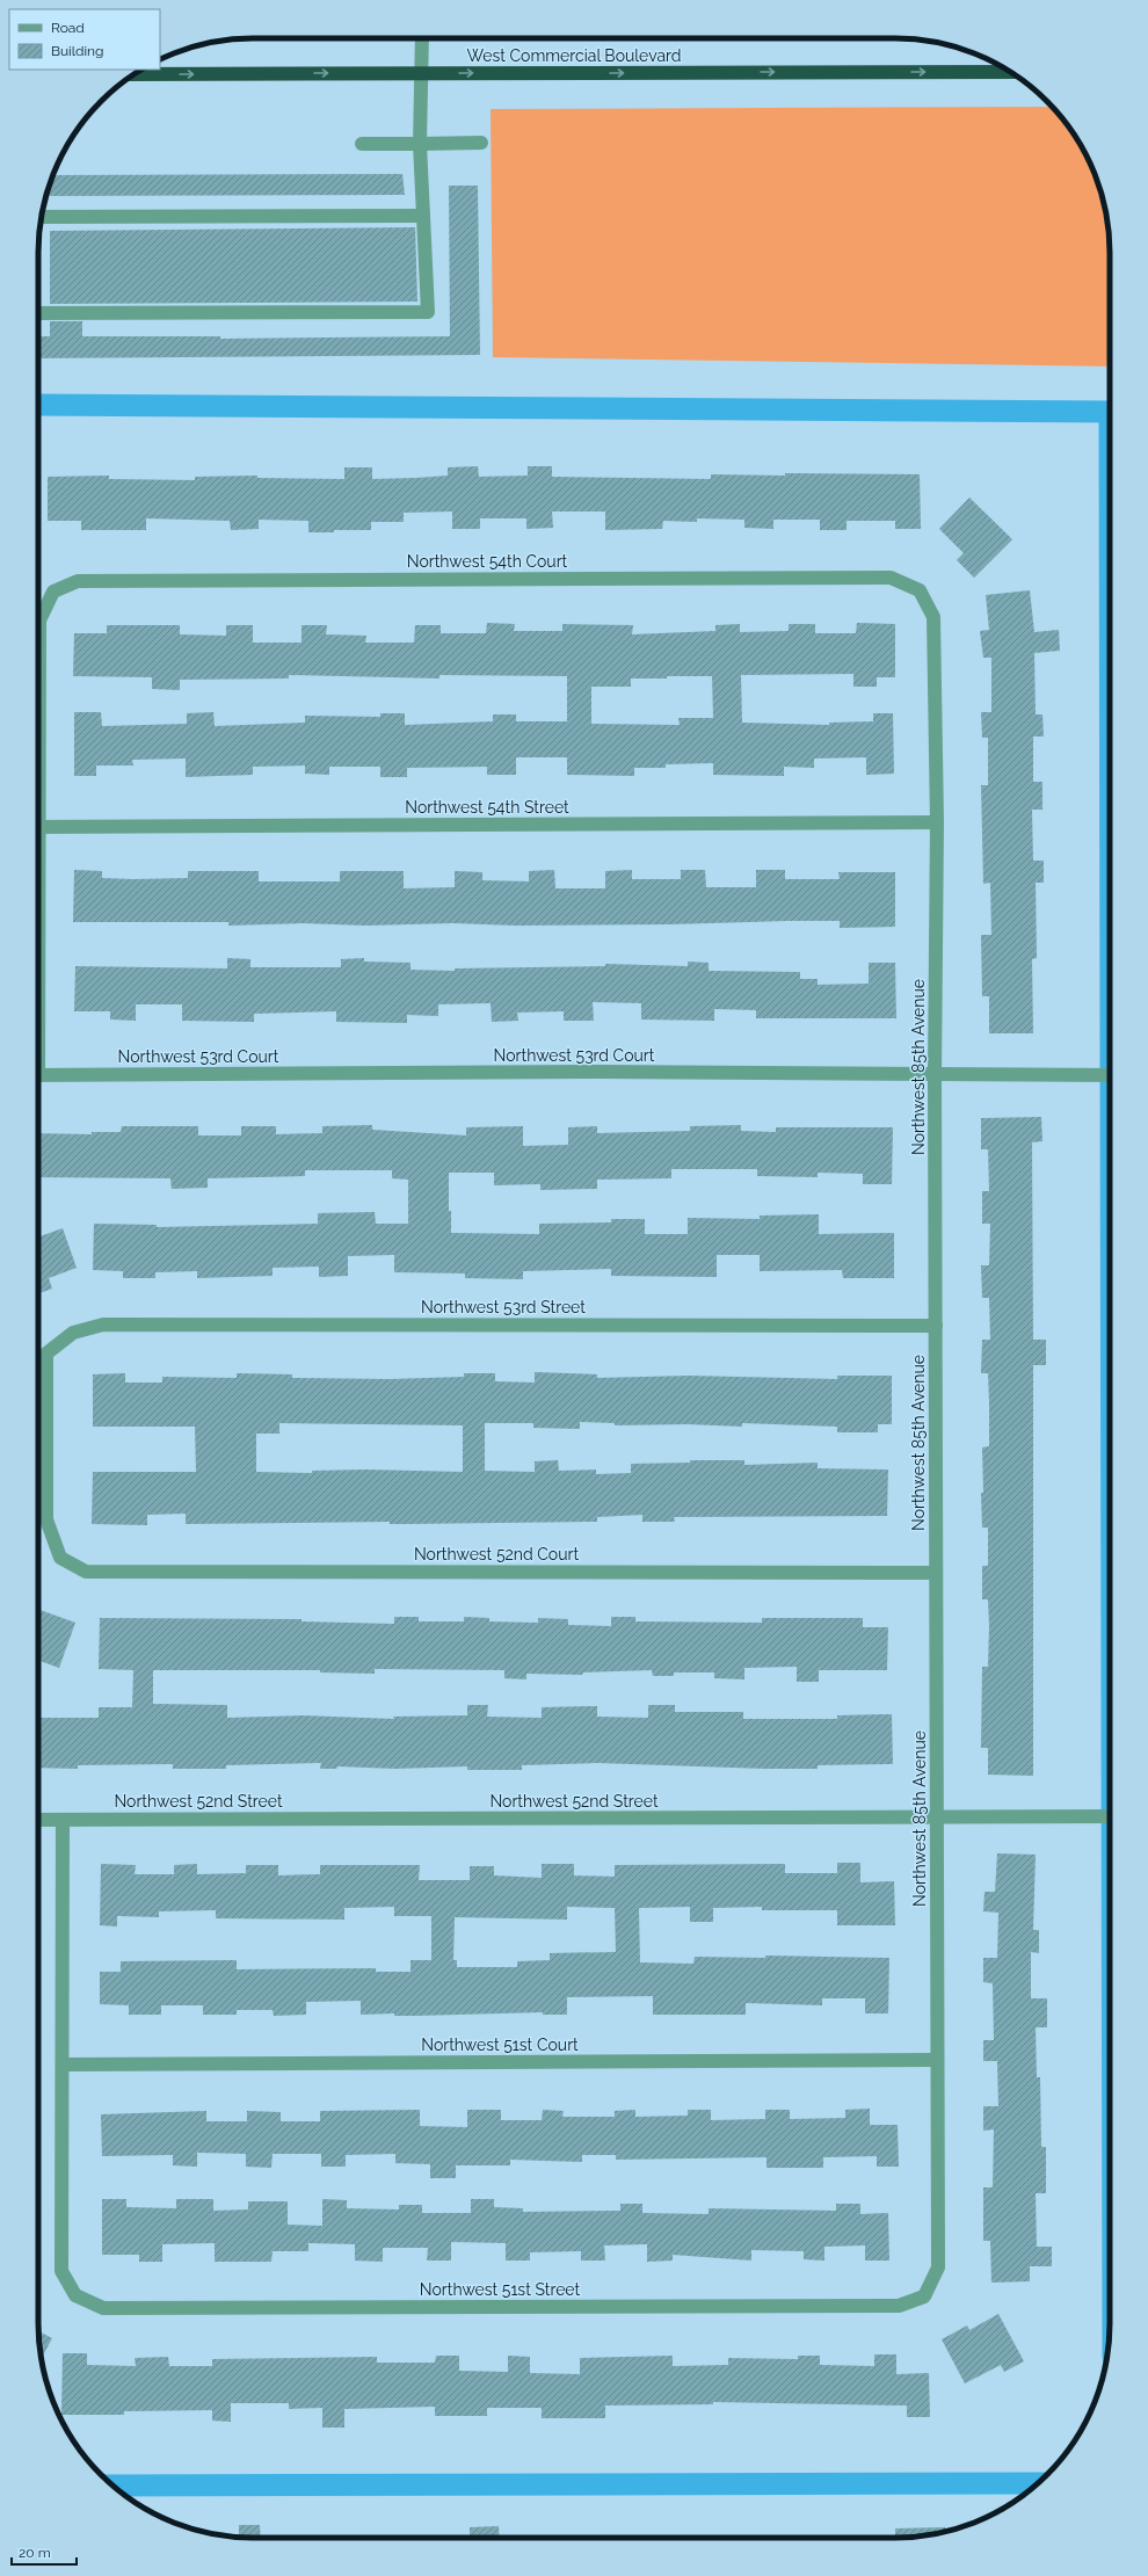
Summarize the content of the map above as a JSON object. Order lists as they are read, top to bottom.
{
  "streets": {
    "highway": ["West Commercial Boulevard"],
    "street": [
      "Northwest 54th Court",
      "Northwest 54th Street",
      "Northwest 53rd Court",
      "Northwest 85th Avenue",
      "Northwest 53rd Street",
      "Northwest 52nd Court",
      "Northwest 52nd Street",
      "Northwest 51st Court",
      "Northwest 51st Street"
    ]
  },
  "crossings": [
    ["Northwest 54th Court", "Northwest 85th Avenue"],
    ["Northwest 54th Street", "Northwest 85th Avenue"],
    ["Northwest 53rd Court", "Northwest 85th Avenue"],
    ["Northwest 85th Avenue", "Northwest 53rd Street"],
    ["Northwest 85th Avenue", "Northwest 52nd Court"],
    ["Northwest 85th Avenue", "Northwest 52nd Street"],
    ["Northwest 85th Avenue", "Northwest 51st Court"],
    ["Northwest 85th Avenue", "Northwest 51st Street"],
    ["Northwest 53rd Street", "Northwest 52nd Court"],
    ["Northwest 51st Court", "Northwest 51st Street"]
  ],
  "one_way": ["West Commercial Boulevard"],
  "legend": ["Road", "Building"],
  "scale_bar": "20 m"
}
